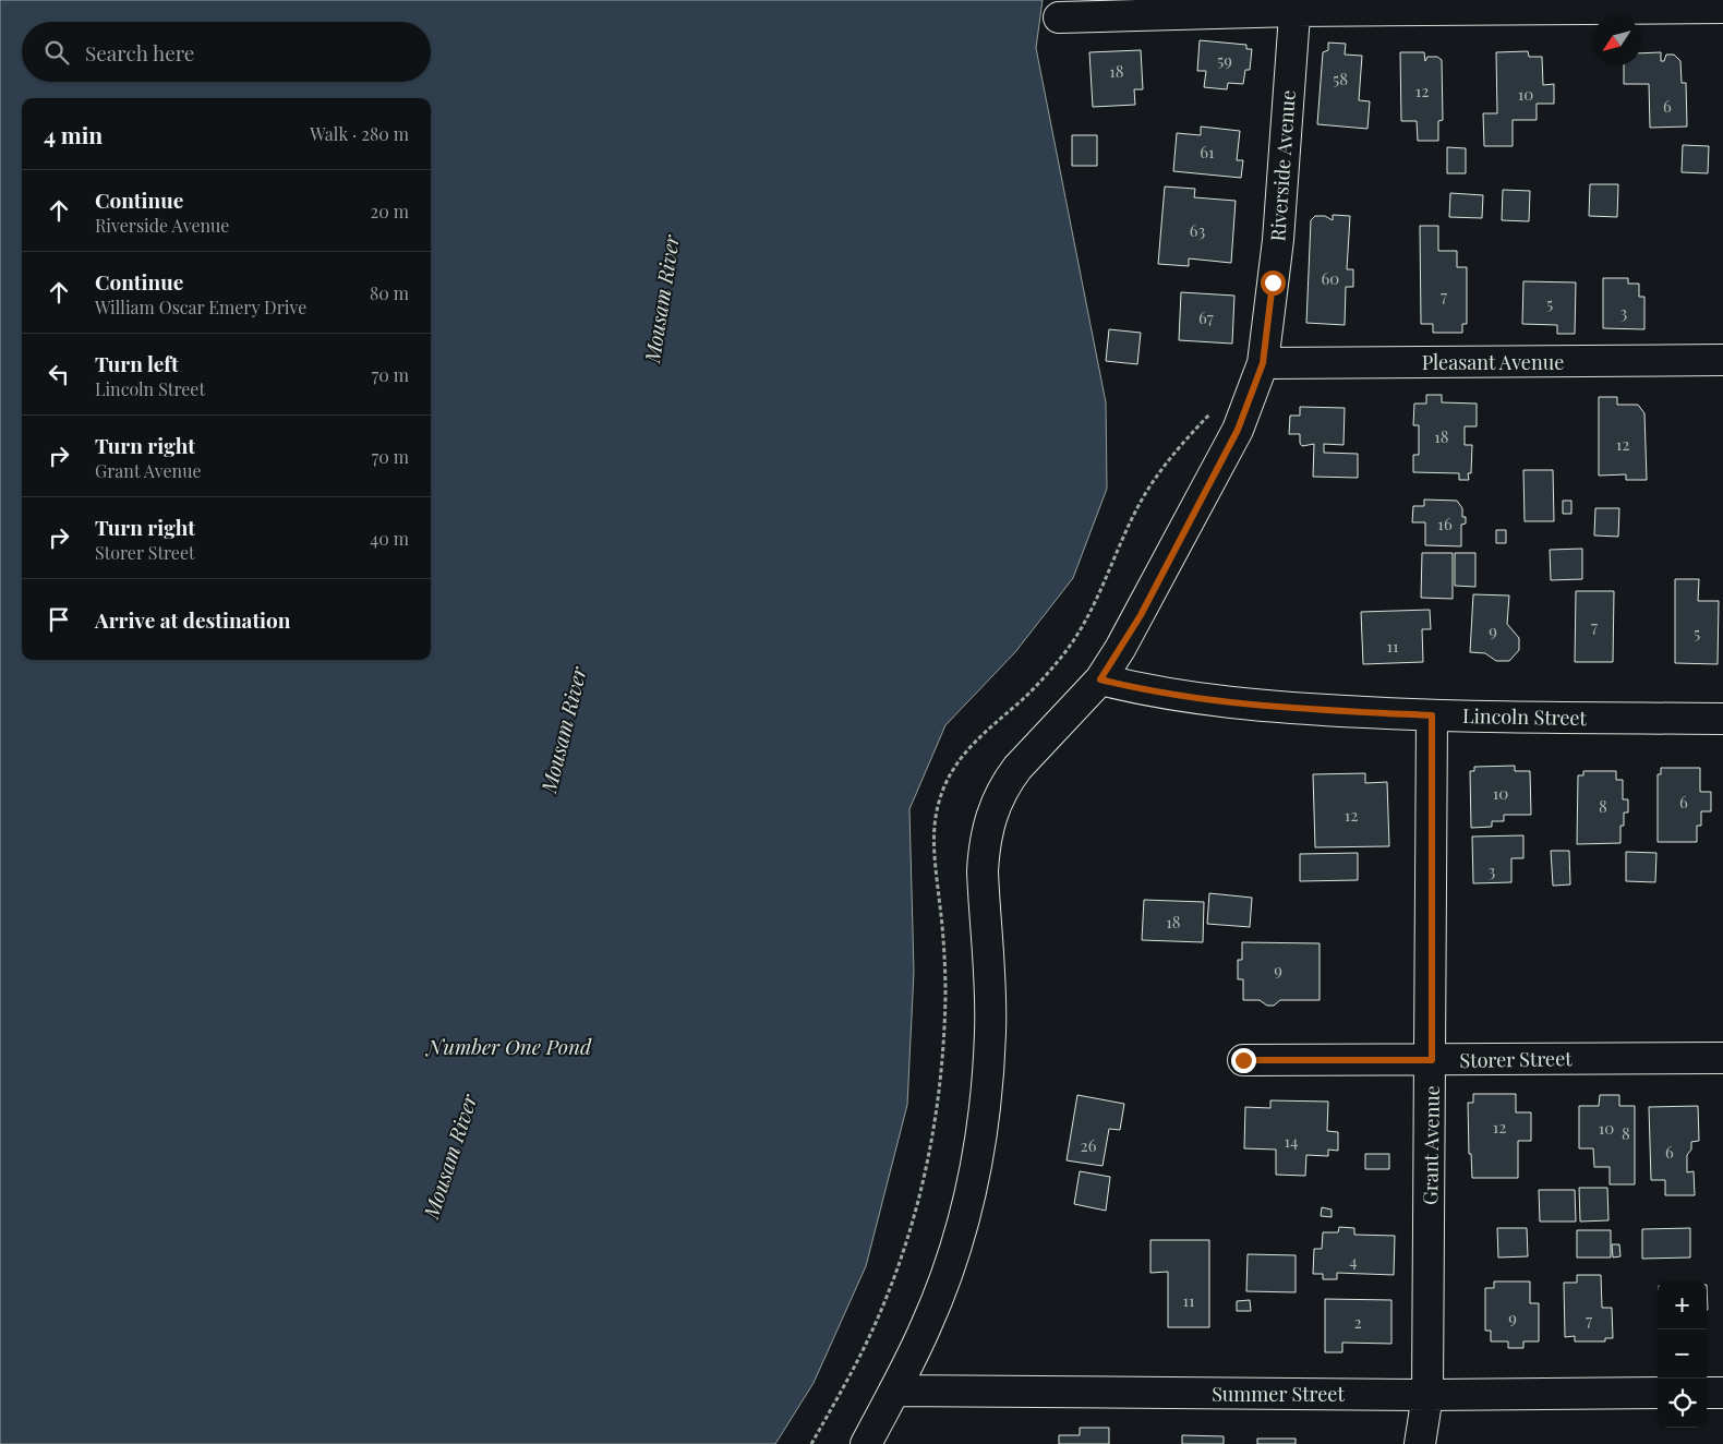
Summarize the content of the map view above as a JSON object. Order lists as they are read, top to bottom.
{
  "streets": {
    "street": [
      "Riverside Avenue",
      "Pleasant Avenue",
      "Lincoln Street",
      "Storer Street",
      "Grant Avenue",
      "Summer Street"
    ]
  },
  "crossings": [
    ["Riverside Avenue", "Pleasant Avenue"],
    ["Riverside Avenue", "Lincoln Street"],
    ["Riverside Avenue", "Summer Street"],
    ["Lincoln Street", "Grant Avenue"],
    ["Storer Street", "Grant Avenue"],
    ["Grant Avenue", "Summer Street"]
  ],
  "water": ["Mousam River", "Number One Pond"],
  "house_numbers": [
    "59",
    "18",
    "58",
    "12",
    "10",
    "6",
    "61",
    "63",
    "60",
    "7",
    "5",
    "3",
    "67",
    "18",
    "12",
    "16",
    "7",
    "9",
    "5",
    "11",
    "10",
    "6",
    "8",
    "12",
    "3",
    "18",
    "9",
    "12",
    "10",
    "8",
    "14",
    "26",
    "6",
    "4",
    "11",
    "9",
    "7",
    "2"
  ],
  "north": "bottom left",
  "page": {
    "search": "Search here",
    "heading": ["4 min", "Walk · 280 m"],
    "list": [
      ["Continue", "Riverside Avenue", "20 m"],
      ["Continue", "William Oscar Emery Drive", "80 m"],
      ["Turn left", "Lincoln Street", "70 m"],
      ["Turn right", "Grant Avenue", "70 m"],
      ["Turn right", "Storer Street", "40 m"],
      "Arrive at destination"
    ],
    "map_buttons": ["+", "−"]
  }
}
